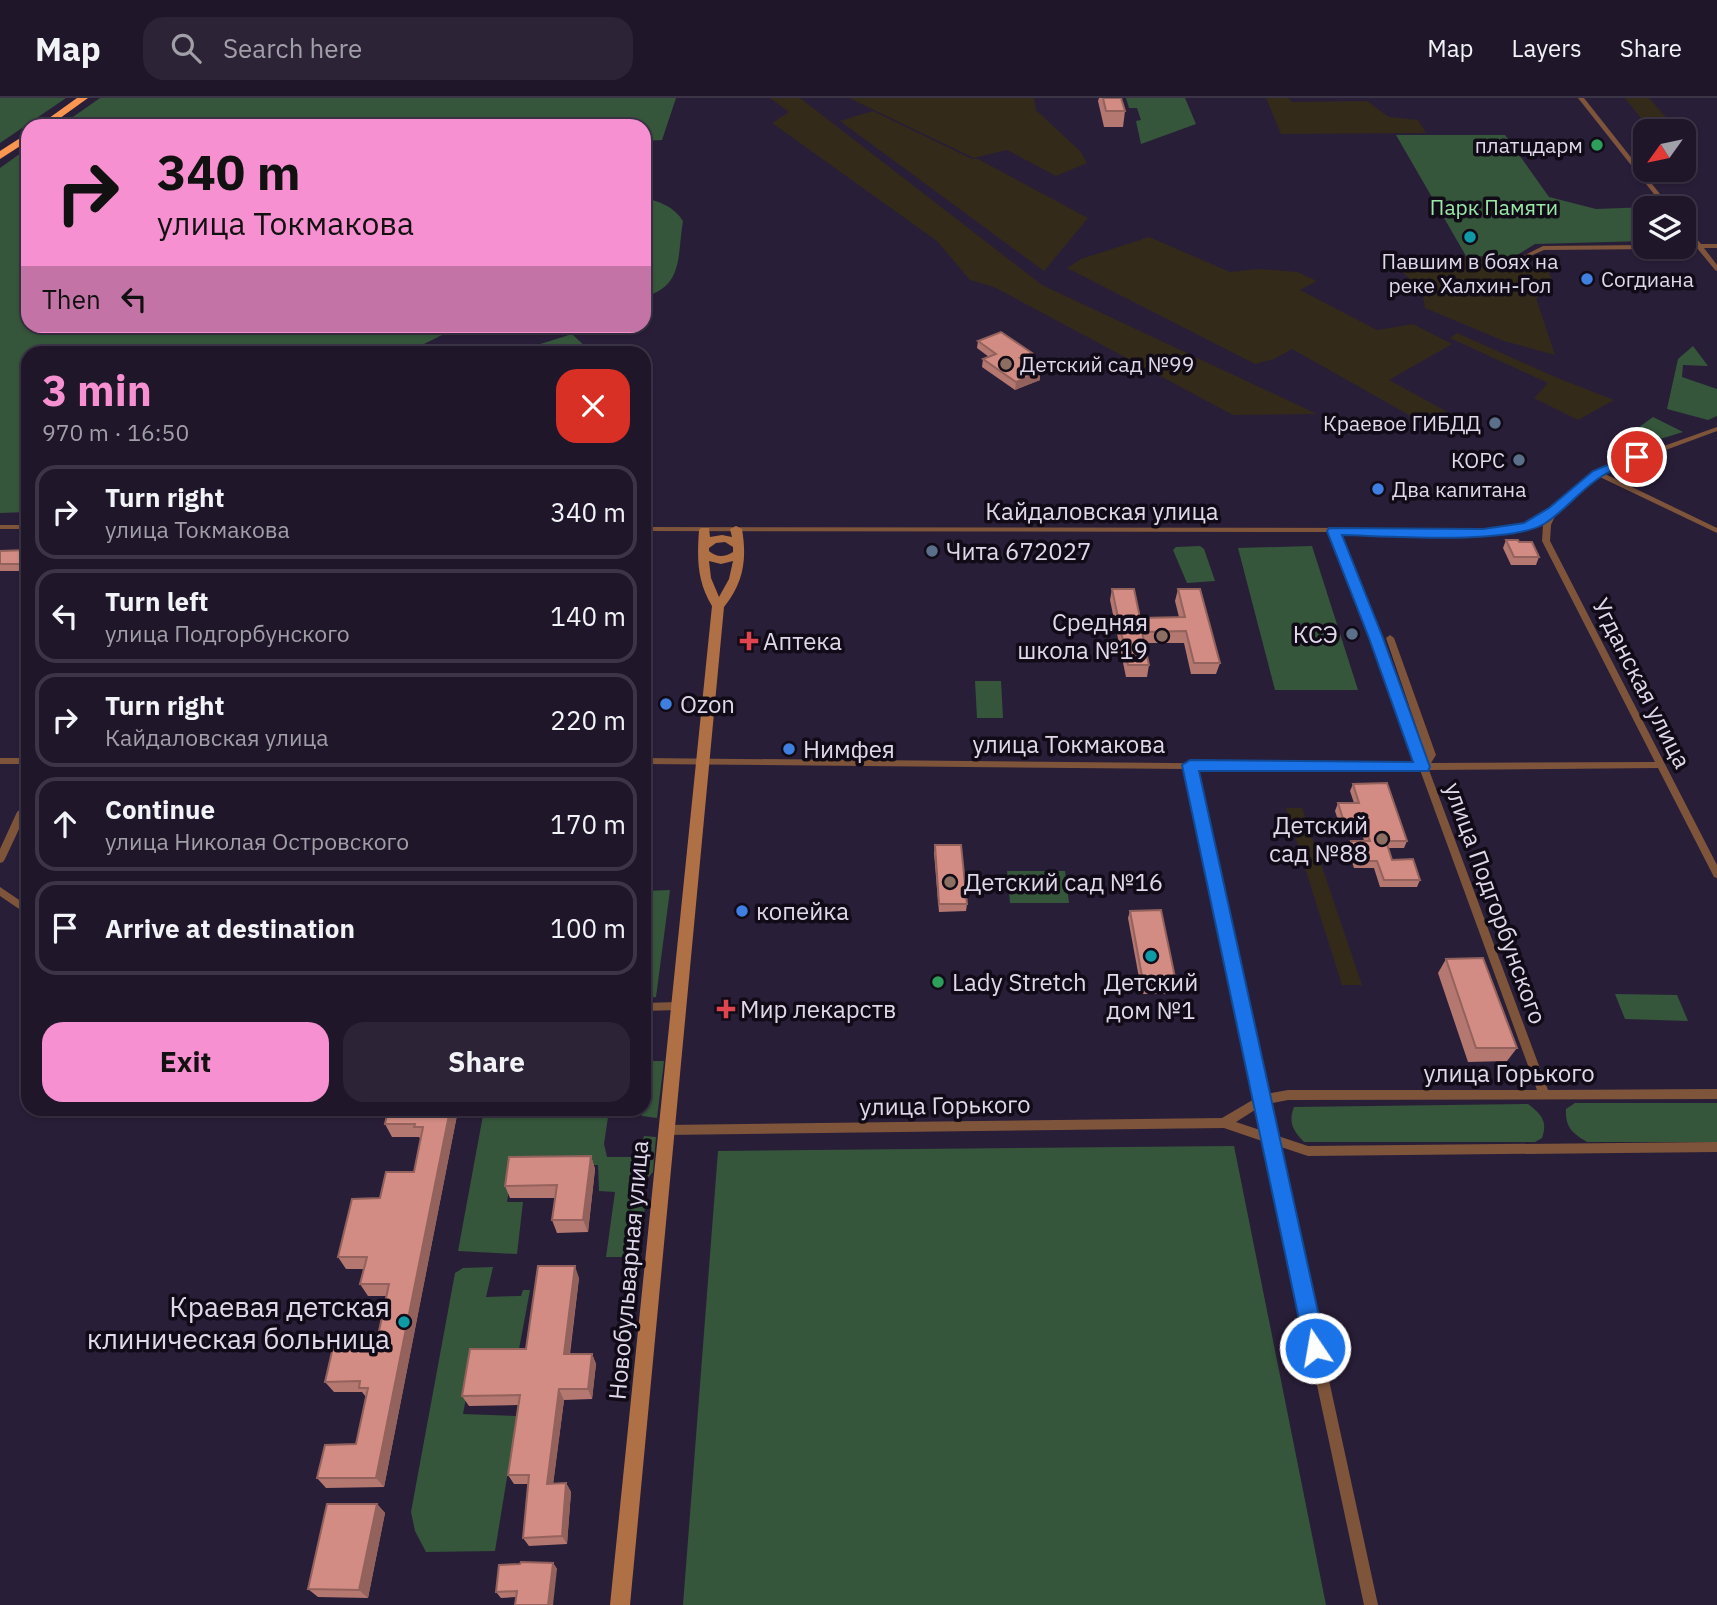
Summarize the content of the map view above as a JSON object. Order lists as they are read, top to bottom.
{
  "streets": {
    "street": [
      "Кайдаловская улица",
      "Угданская улица",
      "улица Токмакова",
      "улица Подгорбунского",
      "улица Горького",
      "Новобульварная улица"
    ]
  },
  "crossings": [
    ["Кайдаловская улица", "Угданская улица"],
    ["Кайдаловская улица", "улица Подгорбунского"],
    ["Угданская улица", "улица Токмакова"],
    ["улица Токмакова", "улица Подгорбунского"],
    ["улица Токмакова", "Новобульварная улица"],
    ["улица Подгорбунского", "улица Горького"],
    ["улица Горького", "Новобульварная улица"]
  ],
  "parks": ["Парк Памяти"],
  "places": {
    "other": [
      "платцдарм",
      "Павшим в боях на реке Халхин-Гол",
      "Согдиана",
      "Детский сад №99",
      "Краевое ГИБДД",
      "КОРС",
      "Два капитана",
      "Чита 672027",
      "КСЭ",
      "Средняя школа №19",
      "Ozon",
      "Нимфея",
      "Детский сад №88",
      "Детский сад №16",
      "копейка",
      "Детский дом №1",
      "Lady Stretch",
      "Краевая детская клиническая больница"
    ],
    "health": ["Аптека", "Мир лекарств"]
  },
  "north": "bottom left",
  "page": {
    "header": "Map",
    "search": "Search here",
    "nav": ["Map", "Layers", "Share"],
    "turn": ["340 m", "улица Токмакова"],
    "then": "Then",
    "heading": ["3 min", "970 m · 16:50"],
    "list": [
      {
        "name": "Turn right",
        "note": "улица Токмакова",
        "value": "340 m"
      },
      {
        "name": "Turn left",
        "note": "улица Подгорбунского",
        "value": "140 m"
      },
      {
        "name": "Turn right",
        "note": "Кайдаловская улица",
        "value": "220 m"
      },
      {
        "name": "Continue",
        "note": "улица Николая Островского",
        "value": "170 m"
      },
      {
        "name": "Arrive at destination",
        "value": "100 m"
      }
    ],
    "buttons": ["Exit", "Share"]
  }
}
